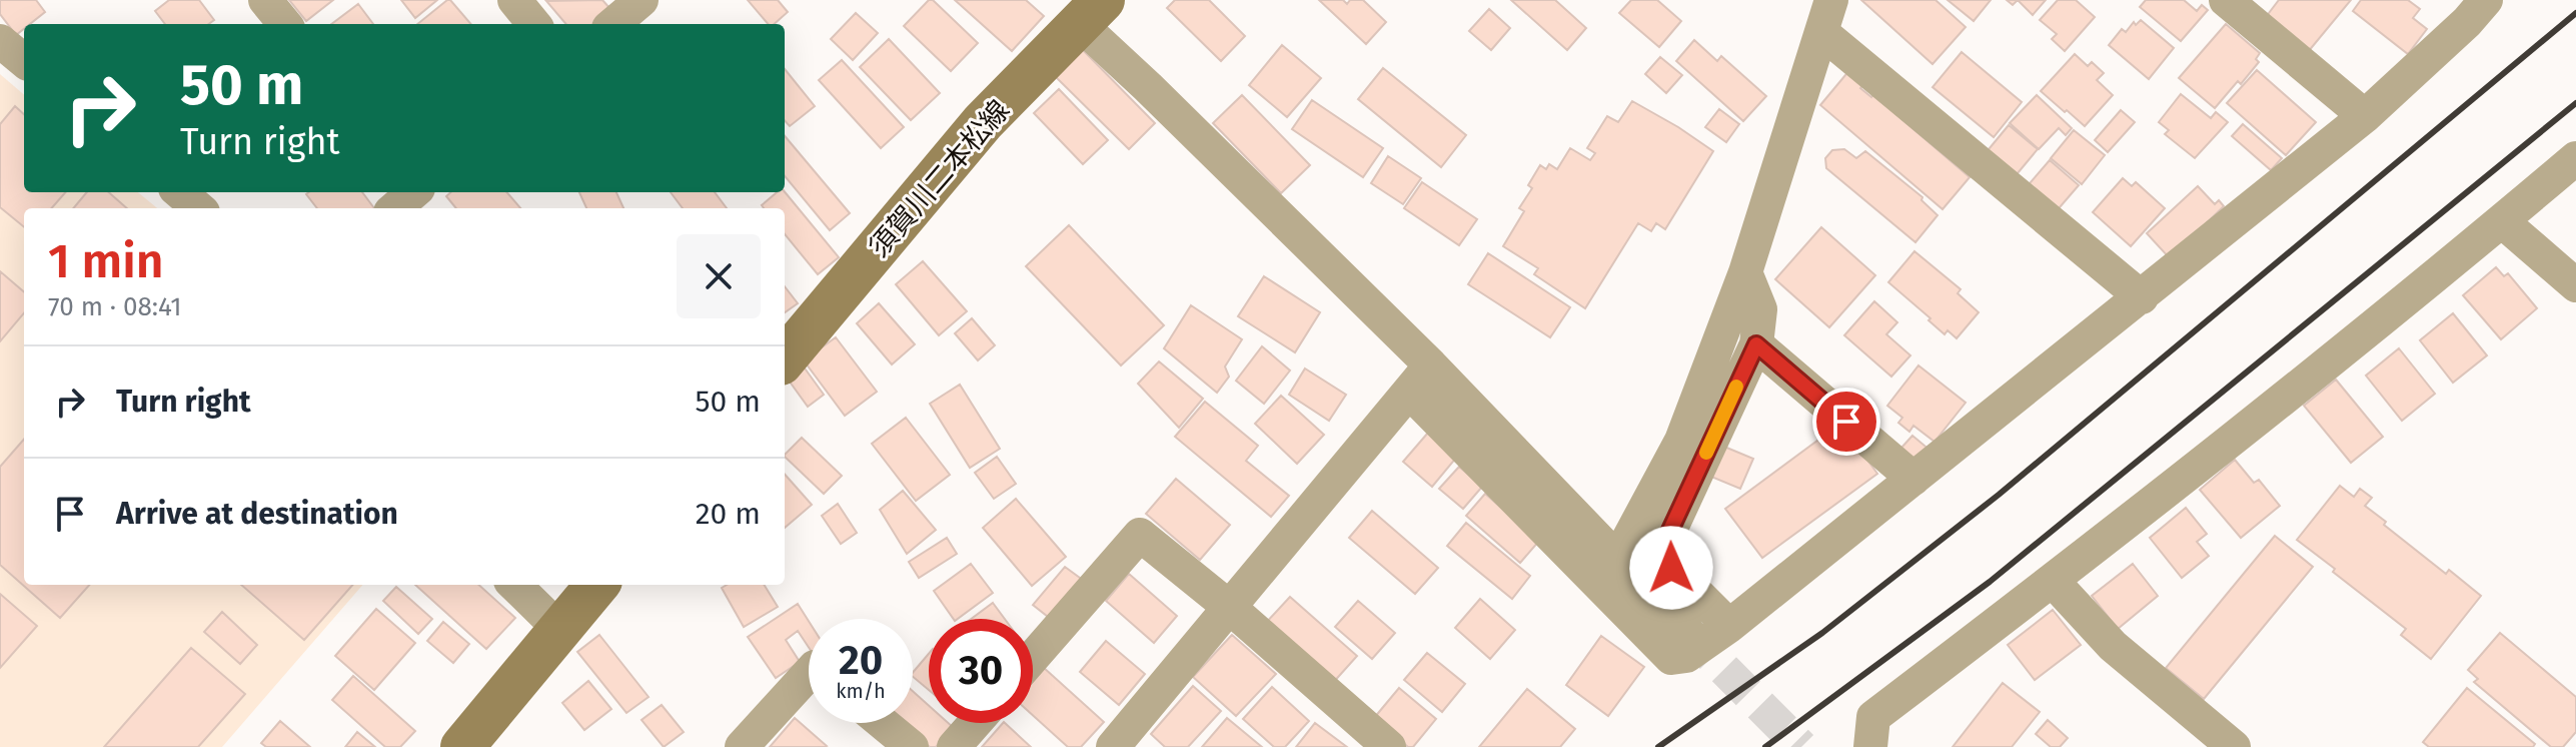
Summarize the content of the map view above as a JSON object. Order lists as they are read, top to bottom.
{
  "streets": {
    "main road": ["須賀川二本松線"]
  },
  "page": {
    "turn": ["50 m", "Turn right"],
    "heading": ["1 min", "70 m · 08:41"],
    "list": [
      {
        "name": "Turn right",
        "value": "50 m"
      },
      {
        "name": "Arrive at destination",
        "value": "20 m"
      }
    ],
    "speed": "20 km/h",
    "limit": "30"
  }
}
